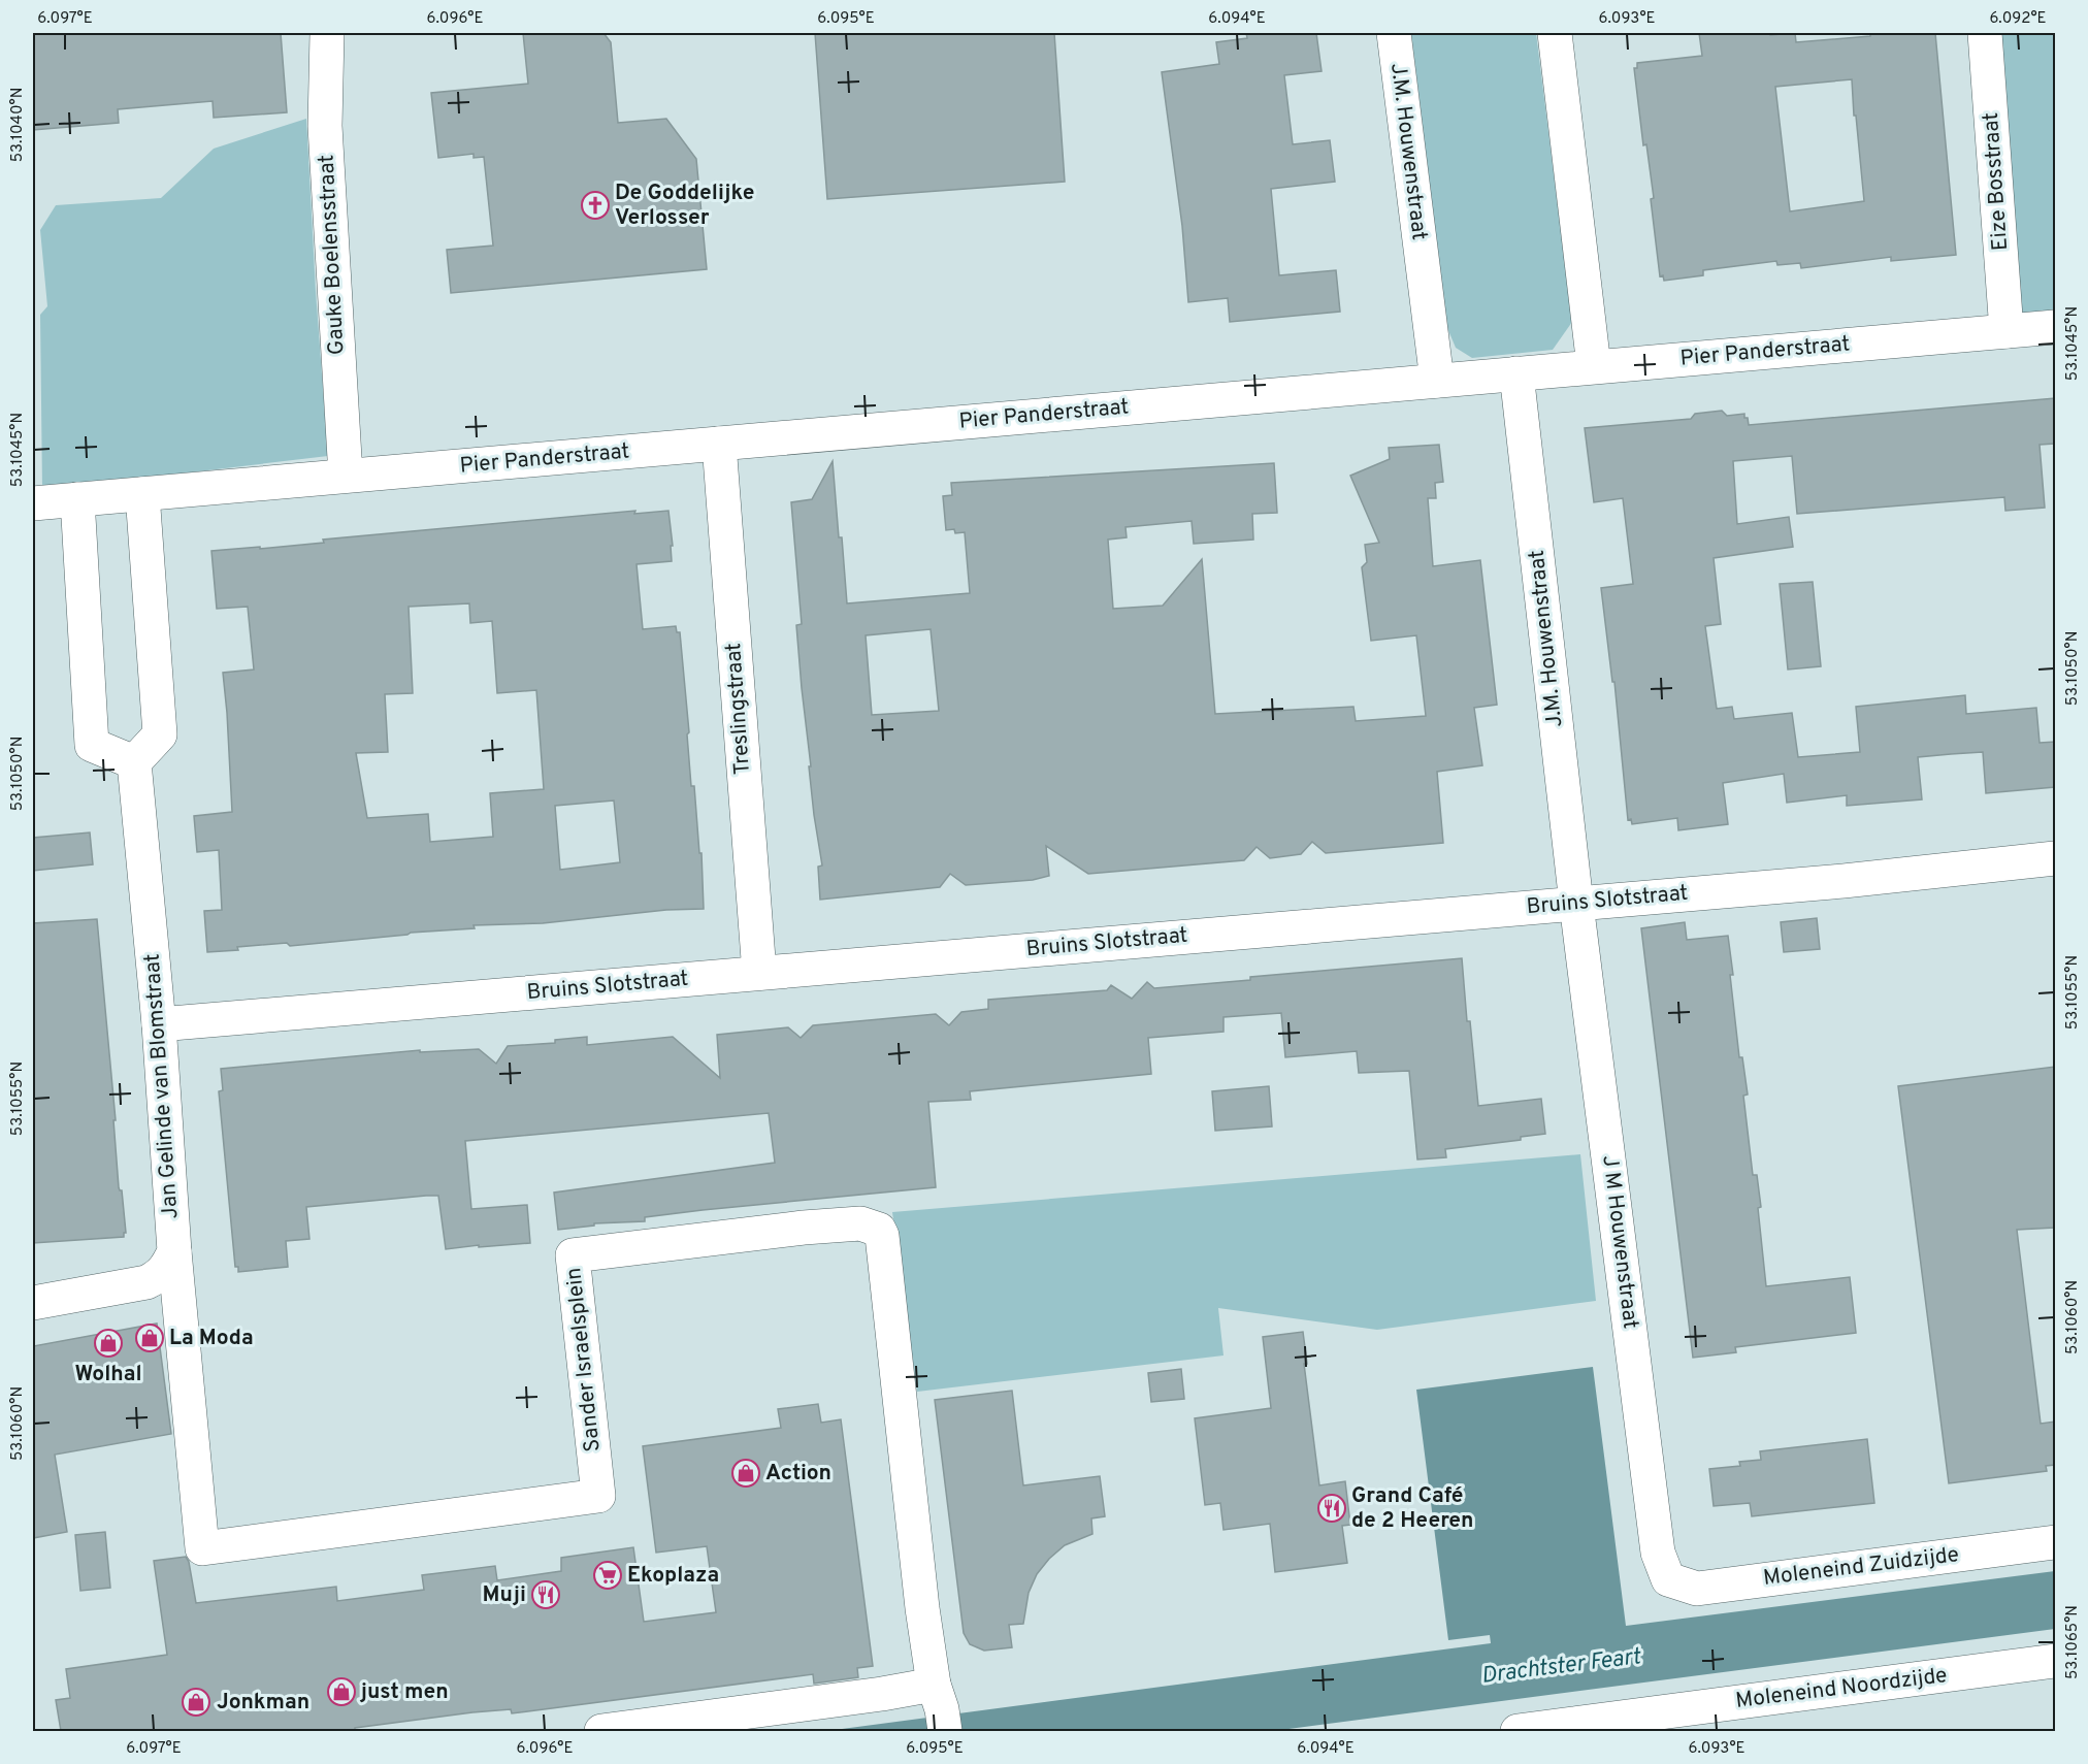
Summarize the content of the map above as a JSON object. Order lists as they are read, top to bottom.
{
  "streets": {
    "street": [
      "J.M. Houwenstraat",
      "Eize Bosstraat",
      "Gauke Boelensstraat",
      "Pier Panderstraat",
      "Treslingstraat",
      "Bruins Slotstraat",
      "Jan Gelinde van Blomstraat",
      "J M Houwenstraat",
      "Sander Israelsplein",
      "Moleneind Zuidzijde",
      "Moleneind Noordzijde"
    ]
  },
  "crossings": [
    ["J.M. Houwenstraat", "Pier Panderstraat"],
    ["J.M. Houwenstraat", "Bruins Slotstraat"],
    ["J.M. Houwenstraat", "J M Houwenstraat"],
    ["Eize Bosstraat", "Pier Panderstraat"],
    ["Gauke Boelensstraat", "Pier Panderstraat"],
    ["Pier Panderstraat", "Treslingstraat"],
    ["Treslingstraat", "Bruins Slotstraat"],
    ["Bruins Slotstraat", "Jan Gelinde van Blomstraat"],
    ["Bruins Slotstraat", "J M Houwenstraat"],
    ["Jan Gelinde van Blomstraat", "Sander Israelsplein"],
    ["J M Houwenstraat", "Moleneind Zuidzijde"]
  ],
  "water": ["Drachtster Feart"],
  "places": {
    "church": ["De Goddelijke Verlosser"],
    "shop": [
      "La Moda",
      "Wolhal",
      "Action",
      "just men",
      "Jonkman"
    ],
    "restaurant": ["Grand Café de 2 Heeren", "Muji"],
    "supermarket": ["Ekoplaza"]
  },
  "coordinates": [
    "6.097°E",
    "6.096°E",
    "6.095°E",
    "6.094°E",
    "6.093°E",
    "6.092°E",
    "53.1040°N",
    "53.1045°N",
    "53.1050°N",
    "53.1055°N",
    "53.1060°N",
    "53.1065°N"
  ]
}
